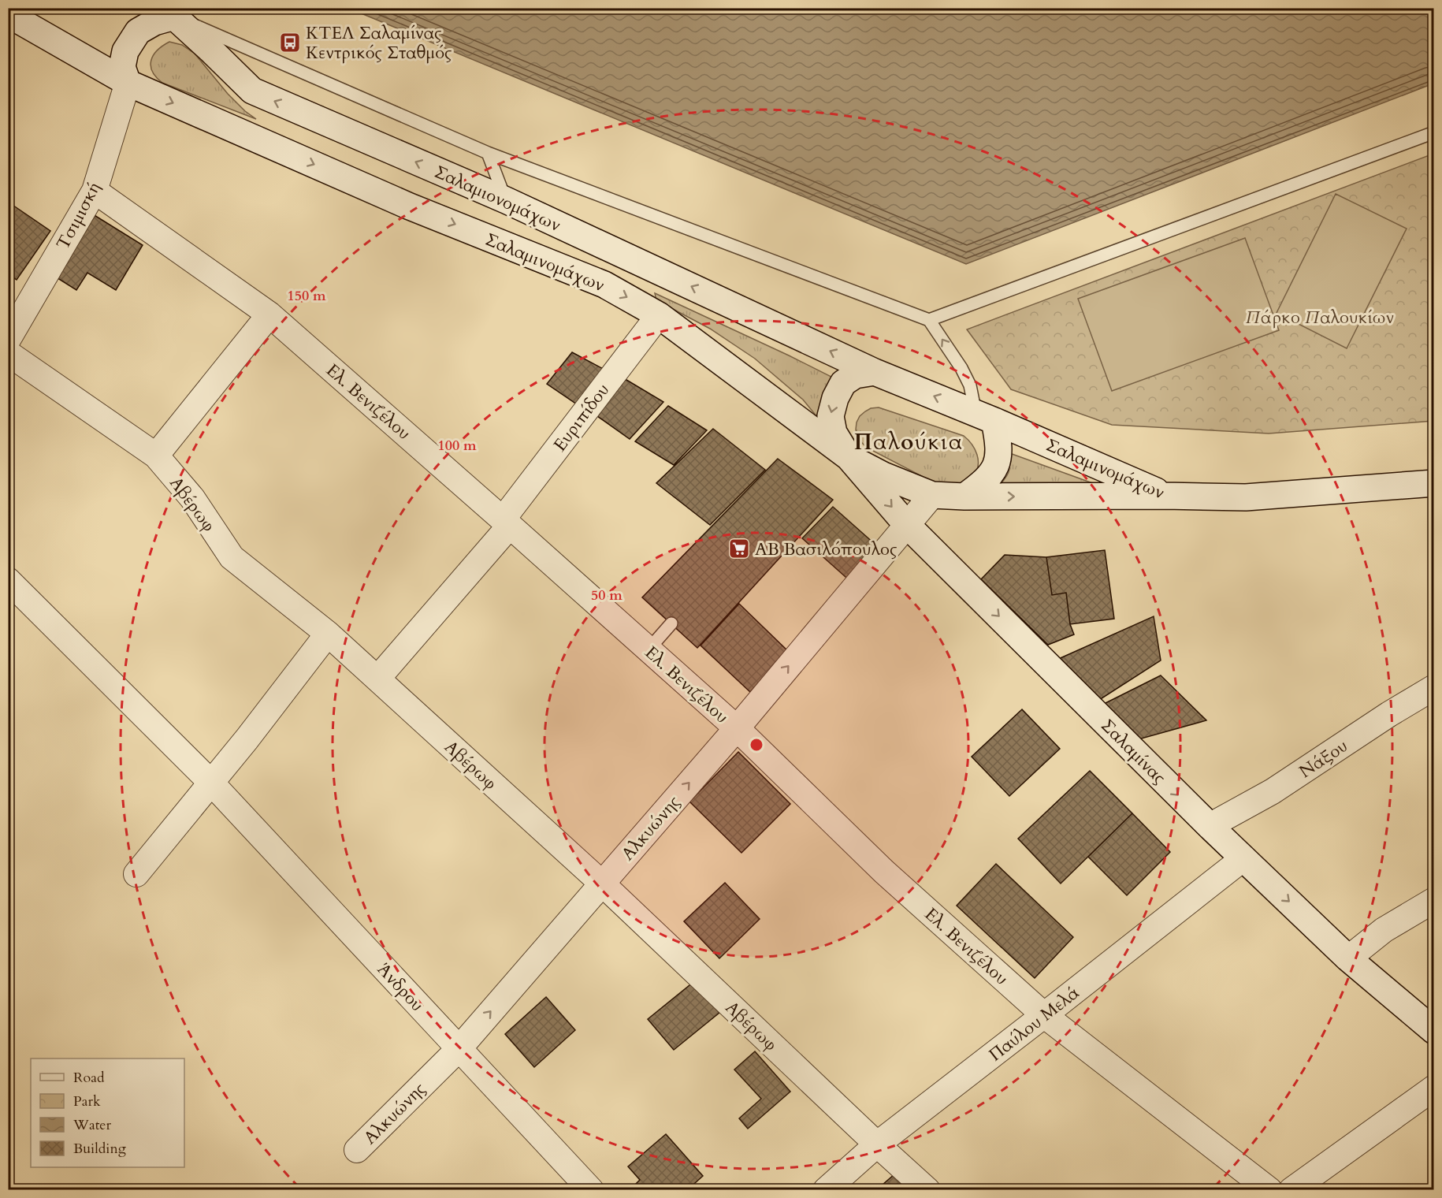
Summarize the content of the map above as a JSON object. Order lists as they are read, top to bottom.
{
  "streets": {
    "main road": ["Σαλαμιονομάχων", "Σαλαμινομάχων", "Σαλαμίνας"],
    "street": [
      "Τσιμισκή",
      "Ελ. Βενιζέλου",
      "Ευριπίδου",
      "Αβέρωφ",
      "Νάξου",
      "Αλκυώνης",
      "Άνδρου",
      "Παύλου Μελά"
    ]
  },
  "crossings": [
    ["Σαλαμιονομάχων", "Σαλαμινομάχων"],
    ["Τσιμισκή", "Σαλαμινομάχων"],
    ["Τσιμισκή", "Ελ. Βενιζέλου"],
    ["Σαλαμινομάχων", "Ευριπίδου"],
    ["Σαλαμινομάχων", "Σαλαμίνας"],
    ["Σαλαμινομάχων", "Αλκυώνης"],
    ["Ελ. Βενιζέλου", "Ευριπίδου"],
    ["Ελ. Βενιζέλου", "Αλκυώνης"],
    ["Ελ. Βενιζέλου", "Παύλου Μελά"],
    ["Ευριπίδου", "Αβέρωφ"],
    ["Αβέρωφ", "Αλκυώνης"],
    ["Αβέρωφ", "Παύλου Μελά"],
    ["Σαλαμίνας", "Νάξου"],
    ["Σαλαμίνας", "Αλκυώνης"],
    ["Σαλαμίνας", "Παύλου Μελά"],
    ["Αλκυώνης", "Άνδρου"]
  ],
  "one_way": ["Σαλαμιονομάχων", "Σαλαμίνας", "Αλκυώνης"],
  "districts": ["Παλούκια"],
  "parks": ["Πάρκο Παλουκίων"],
  "places": {
    "bus stop": ["ΚΤΕΛ Σαλαμίνας Κεντρικός Σταθμός"],
    "supermarket": ["ΑΒ Βασιλόπουλος"]
  },
  "legend": [
    "Road",
    "Park",
    "Water",
    "Building"
  ],
  "rings": ["150 m", "100 m", "50 m"]
}
